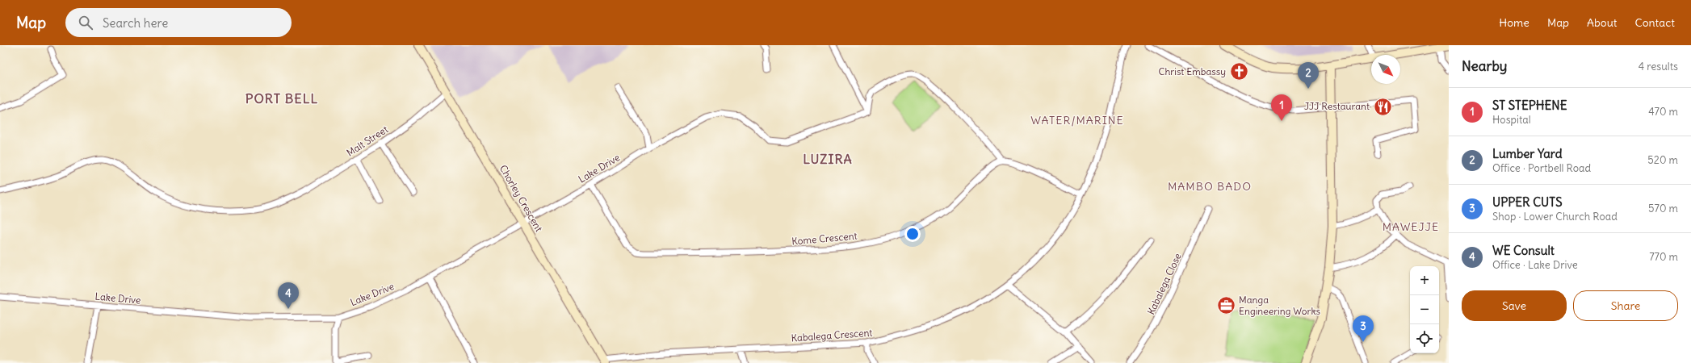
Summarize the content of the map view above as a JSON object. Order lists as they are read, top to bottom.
{
  "streets": {
    "main road": ["Chorley Crescent"],
    "street": [
      "Malt Street",
      "Lake Drive",
      "Kome Crescent",
      "Kabalega Close",
      "Kabalega Crescent"
    ]
  },
  "crossings": [
    ["Malt Street", "Chorley Crescent"],
    ["Lake Drive", "Chorley Crescent"],
    ["Lake Drive", "Kome Crescent"],
    ["Chorley Crescent", "Kabalega Crescent"]
  ],
  "districts": [
    "PORT BELL",
    "WATER/MARINE",
    "LUZIRA",
    "MAMBO BADO",
    "MAWEJJE"
  ],
  "places": {
    "church": ["Christ Embassy"],
    "restaurant": ["JJJ Restaurant"],
    "office": ["Manga Engineering Works"]
  },
  "north": "bottom right",
  "page": {
    "header": "Map",
    "search": "Search here",
    "nav": [
      "Home",
      "Map",
      "About",
      "Contact"
    ],
    "heading": ["Nearby", "4 results"],
    "pins": [
      "2",
      "1",
      "4",
      "3"
    ],
    "list": [
      {
        "mark": "1",
        "name": "ST STEPHENE",
        "note": "Hospital",
        "value": "470 m"
      },
      {
        "mark": "2",
        "name": "Lumber Yard",
        "note": "Office · Portbell Road",
        "value": "520 m"
      },
      {
        "mark": "3",
        "name": "UPPER CUTS",
        "note": "Shop · Lower Church Road",
        "value": "570 m"
      },
      {
        "mark": "4",
        "name": "WE Consult",
        "note": "Office · Lake Drive",
        "value": "770 m"
      }
    ],
    "map_buttons": ["+", "−"],
    "buttons": ["Save", "Share"]
  }
}
